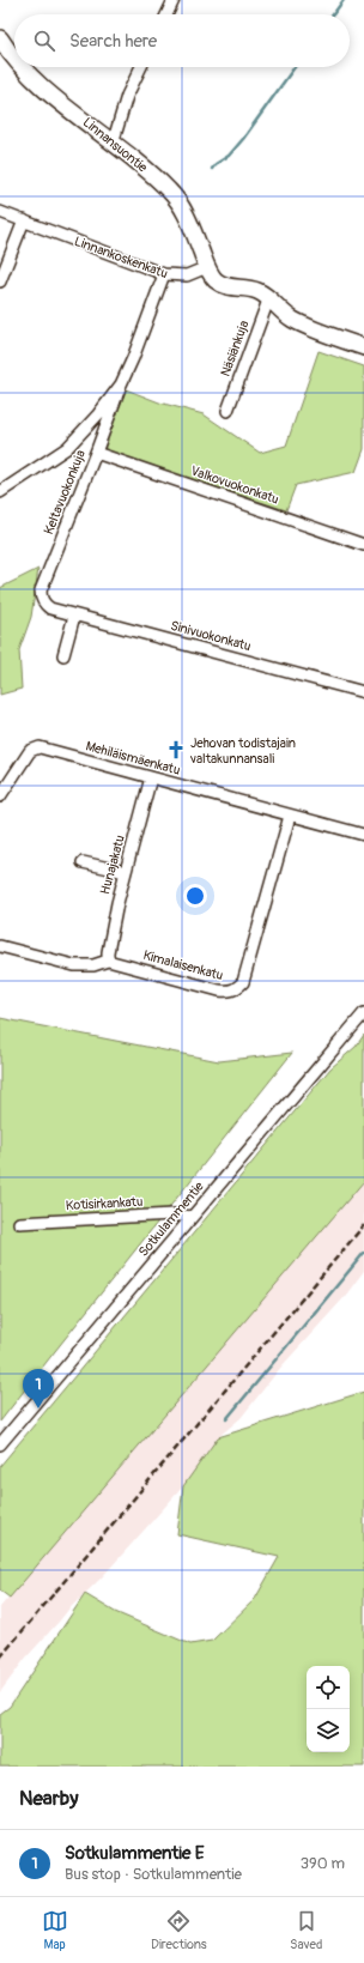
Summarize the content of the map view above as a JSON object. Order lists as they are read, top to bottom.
{
  "streets": {
    "street": [
      "Linnansuontie",
      "Linnankoskenkatu",
      "Näsiänkuja",
      "Valkovuokonkatu",
      "Keltavuokonkuja",
      "Sinivuokonkatu",
      "Mehiläismäenkatu",
      "Hunajakatu",
      "Kimalaisenkatu",
      "Kotisirkankatu",
      "Sotkulammentie"
    ]
  },
  "crossings": [
    ["Linnansuontie", "Linnankoskenkatu"],
    ["Valkovuokonkatu", "Keltavuokonkuja"],
    ["Keltavuokonkuja", "Sinivuokonkatu"],
    ["Mehiläismäenkatu", "Hunajakatu"],
    ["Mehiläismäenkatu", "Kimalaisenkatu"],
    ["Hunajakatu", "Kimalaisenkatu"],
    ["Kotisirkankatu", "Sotkulammentie"]
  ],
  "places": {
    "church": ["Jehovan todistajain valtakunnansali"]
  },
  "page": {
    "search": "Search here",
    "pins": "1",
    "heading": "Nearby",
    "list": [
      {
        "mark": "1",
        "name": "Sotkulammentie E",
        "note": "Bus stop · Sotkulammentie",
        "value": "390 m"
      }
    ],
    "nav": ["Map", "Directions", "Saved"]
  }
}
